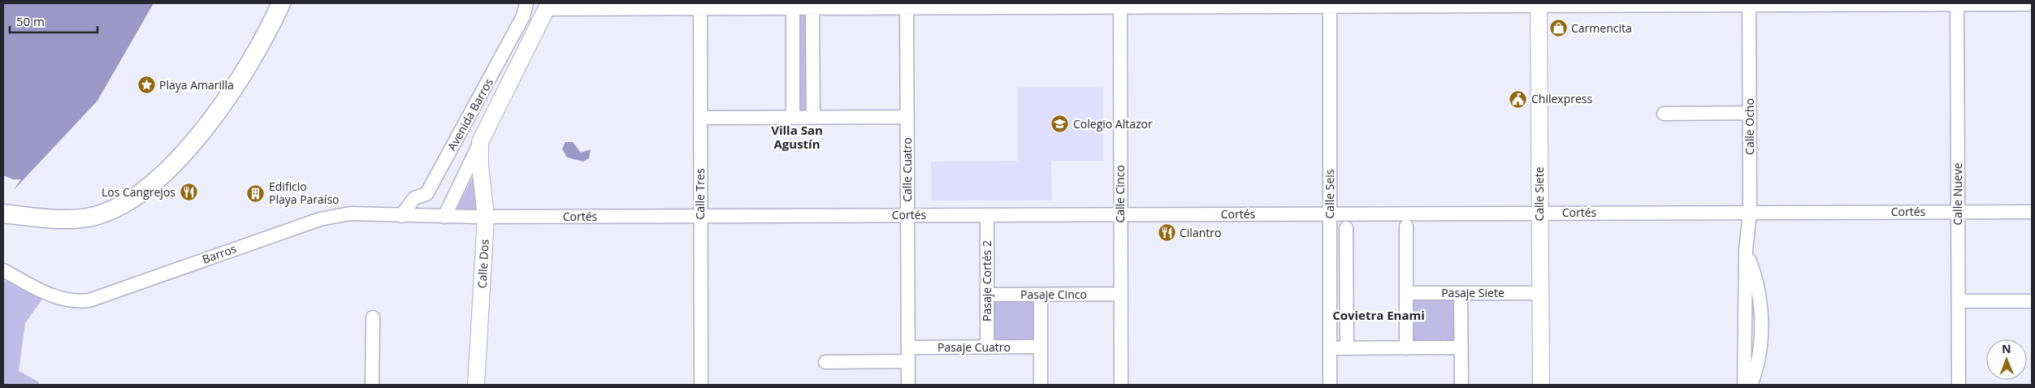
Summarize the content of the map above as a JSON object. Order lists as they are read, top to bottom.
{
  "streets": {
    "street": [
      "Avenida Barros",
      "Calle Ocho",
      "Calle Cuatro",
      "Calle Tres",
      "Calle Cinco",
      "Calle Seis",
      "Calle Siete",
      "Calle Nueve",
      "Cortés",
      "Barros",
      "Calle Dos",
      "Pasaje Cortés 2",
      "Pasaje Siete",
      "Pasaje Cinco",
      "Pasaje Cuatro"
    ]
  },
  "crossings": [
    ["Avenida Barros", "Cortés"],
    ["Avenida Barros", "Barros"],
    ["Avenida Barros", "Calle Dos"],
    ["Calle Ocho", "Cortés"],
    ["Calle Cuatro", "Cortés"],
    ["Calle Cuatro", "Pasaje Cuatro"],
    ["Calle Tres", "Cortés"],
    ["Calle Cinco", "Cortés"],
    ["Calle Cinco", "Pasaje Cinco"],
    ["Calle Seis", "Cortés"],
    ["Calle Siete", "Cortés"],
    ["Calle Siete", "Pasaje Siete"],
    ["Calle Nueve", "Cortés"],
    ["Cortés", "Barros"],
    ["Cortés", "Calle Dos"],
    ["Cortés", "Pasaje Cortés 2"],
    ["Pasaje Cortés 2", "Pasaje Cinco"],
    ["Pasaje Cortés 2", "Pasaje Cuatro"]
  ],
  "districts": ["Villa San Agustín", "Covietra Enami"],
  "places": {
    "shop": ["Carmencita"],
    "place": ["Playa Amarilla"],
    "public building": ["Chilexpress"],
    "school or university": ["Colegio Altazor"],
    "restaurant": ["Los Cangrejos", "Cilantro"],
    "building": ["Edificio Playa Paraíso"]
  },
  "scale_bar": "50 m",
  "north": "top"
}
